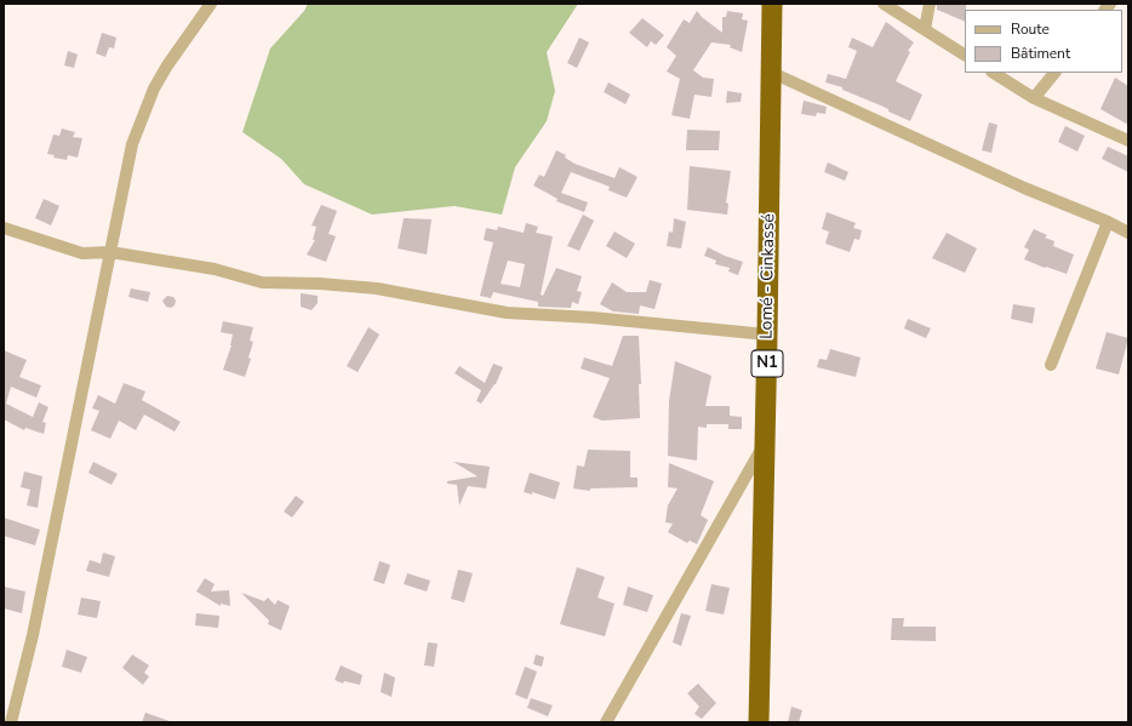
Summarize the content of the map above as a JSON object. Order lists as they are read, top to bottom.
{
  "streets": {
    "highway": ["Lomé - Cinkassé", "N1"]
  },
  "legend": ["Route", "Bâtiment"]
}
